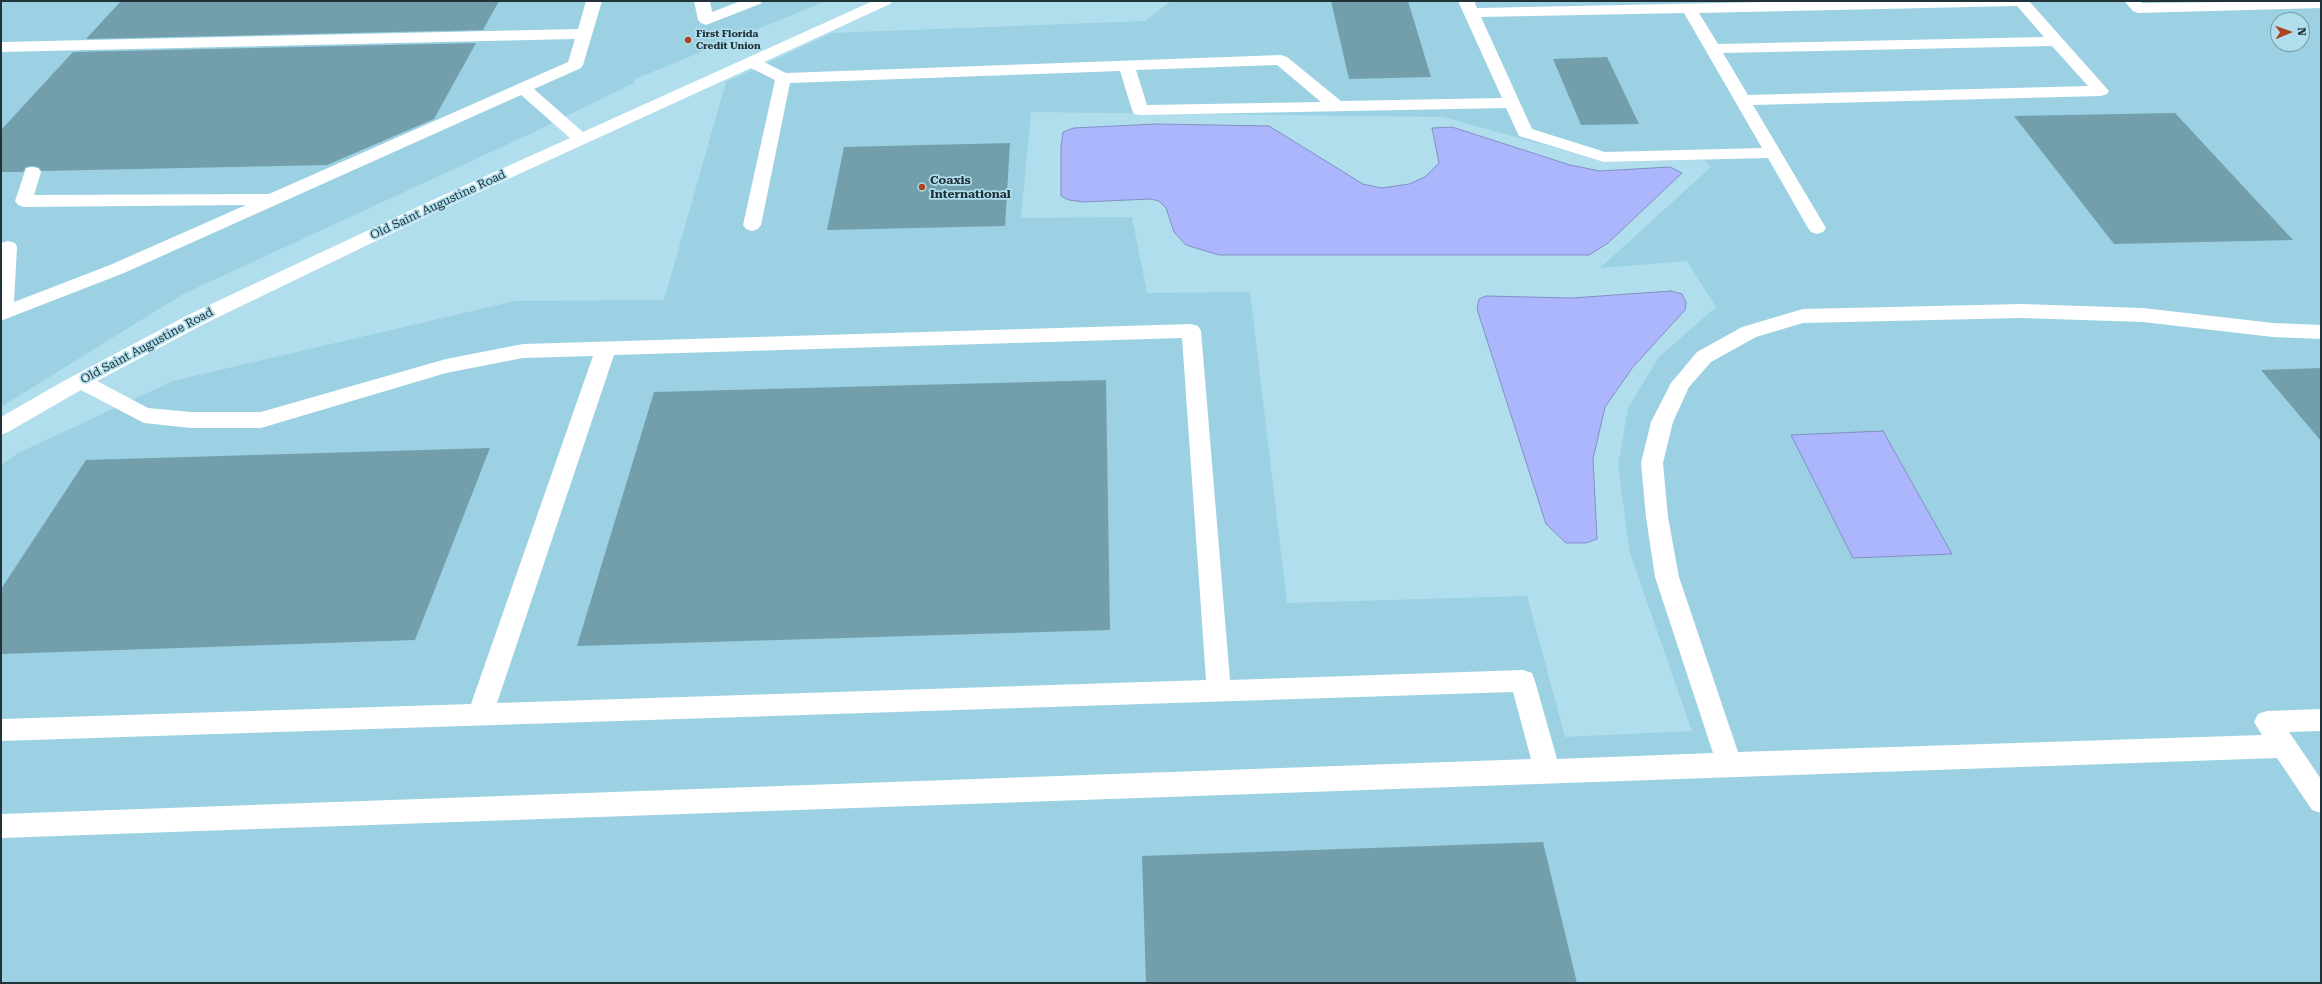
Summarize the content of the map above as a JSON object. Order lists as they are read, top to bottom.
{
  "streets": {
    "street": ["Old Saint Augustine Road"]
  },
  "places": ["First Florida Credit Union", "Coaxis International"],
  "north": "right"
}
